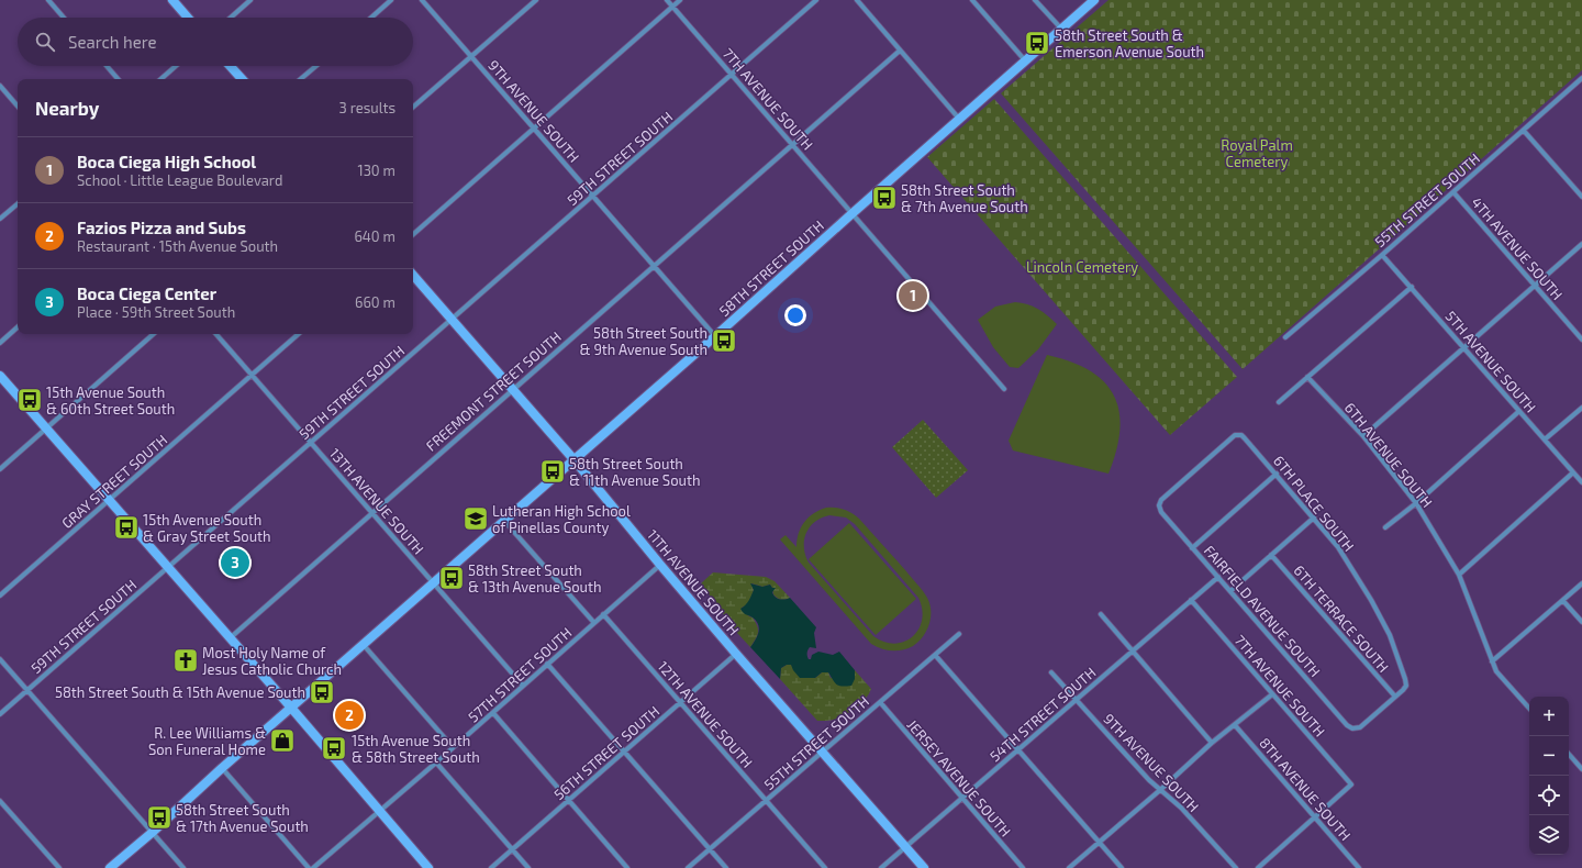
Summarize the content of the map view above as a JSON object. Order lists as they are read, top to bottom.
{
  "streets": {
    "street": [
      "7TH AVENUE SOUTH",
      "9TH AVENUE SOUTH",
      "59TH STREET SOUTH",
      "55TH STREET SOUTH",
      "4TH AVENUE SOUTH",
      "58TH STREET SOUTH",
      "5TH AVENUE SOUTH",
      "FREEMONT STREET SOUTH",
      "6TH AVENUE SOUTH",
      "GRAY STREET SOUTH",
      "13TH AVENUE SOUTH",
      "6TH PLACE SOUTH",
      "11TH AVENUE SOUTH",
      "FAIRFIELD AVENUE SOUTH",
      "6TH TERRACE SOUTH",
      "57TH STREET SOUTH",
      "12TH AVENUE SOUTH",
      "54TH STREET SOUTH",
      "56TH STREET SOUTH",
      "JERSEY AVENUE SOUTH",
      "8TH AVENUE SOUTH"
    ]
  },
  "crossings": [
    ["7TH AVENUE SOUTH", "59TH STREET SOUTH"],
    ["7TH AVENUE SOUTH", "58TH STREET SOUTH"],
    ["7TH AVENUE SOUTH", "FREEMONT STREET SOUTH"],
    ["7TH AVENUE SOUTH", "54TH STREET SOUTH"],
    ["7TH AVENUE SOUTH", "8TH AVENUE SOUTH"],
    ["9TH AVENUE SOUTH", "59TH STREET SOUTH"],
    ["9TH AVENUE SOUTH", "58TH STREET SOUTH"],
    ["9TH AVENUE SOUTH", "FREEMONT STREET SOUTH"],
    ["9TH AVENUE SOUTH", "54TH STREET SOUTH"],
    ["59TH STREET SOUTH", "13TH AVENUE SOUTH"],
    ["59TH STREET SOUTH", "11TH AVENUE SOUTH"],
    ["55TH STREET SOUTH", "4TH AVENUE SOUTH"],
    ["55TH STREET SOUTH", "5TH AVENUE SOUTH"],
    ["55TH STREET SOUTH", "11TH AVENUE SOUTH"],
    ["55TH STREET SOUTH", "12TH AVENUE SOUTH"],
    ["55TH STREET SOUTH", "JERSEY AVENUE SOUTH"],
    ["58TH STREET SOUTH", "13TH AVENUE SOUTH"],
    ["58TH STREET SOUTH", "11TH AVENUE SOUTH"],
    ["FREEMONT STREET SOUTH", "13TH AVENUE SOUTH"],
    ["FREEMONT STREET SOUTH", "11TH AVENUE SOUTH"],
    ["GRAY STREET SOUTH", "13TH AVENUE SOUTH"],
    ["13TH AVENUE SOUTH", "57TH STREET SOUTH"],
    ["6TH PLACE SOUTH", "FAIRFIELD AVENUE SOUTH"],
    ["6TH PLACE SOUTH", "6TH TERRACE SOUTH"],
    ["11TH AVENUE SOUTH", "57TH STREET SOUTH"],
    ["11TH AVENUE SOUTH", "54TH STREET SOUTH"],
    ["11TH AVENUE SOUTH", "56TH STREET SOUTH"],
    ["FAIRFIELD AVENUE SOUTH", "6TH TERRACE SOUTH"],
    ["FAIRFIELD AVENUE SOUTH", "54TH STREET SOUTH"],
    ["57TH STREET SOUTH", "12TH AVENUE SOUTH"],
    ["12TH AVENUE SOUTH", "56TH STREET SOUTH"],
    ["54TH STREET SOUTH", "JERSEY AVENUE SOUTH"]
  ],
  "parks": ["Royal Palm Cemetery", "Lincoln Cemetery"],
  "places": {
    "bus stop": [
      "58th Street South & Emerson Avenue South",
      "58th Street South & 7th Avenue South",
      "58th Street South & 9th Avenue South",
      "15th Avenue South & 60th Street South",
      "58th Street South & 11th Avenue South",
      "15th Avenue South & Gray Street South",
      "58th Street South & 13th Avenue South",
      "58th Street South & 15th Avenue South",
      "15th Avenue South & 58th Street South",
      "58th Street South & 17th Avenue South"
    ],
    "school or university": ["Lutheran High School of Pinellas County"],
    "church": ["Most Holy Name of Jesus Catholic Church"],
    "shop": ["R. Lee Williams & Son Funeral Home"]
  },
  "page": {
    "search": "Search here",
    "heading": ["Nearby", "3 results"],
    "list": [
      {
        "mark": "1",
        "name": "Boca Ciega High School",
        "note": "School · Little League Boulevard",
        "value": "130 m"
      },
      {
        "mark": "2",
        "name": "Fazios Pizza and Subs",
        "note": "Restaurant · 15th Avenue South",
        "value": "640 m"
      },
      {
        "mark": "3",
        "name": "Boca Ciega Center",
        "note": "Place · 59th Street South",
        "value": "660 m"
      }
    ],
    "pins": ["1", "3", "2"],
    "map_buttons": ["+", "−"]
  }
}
